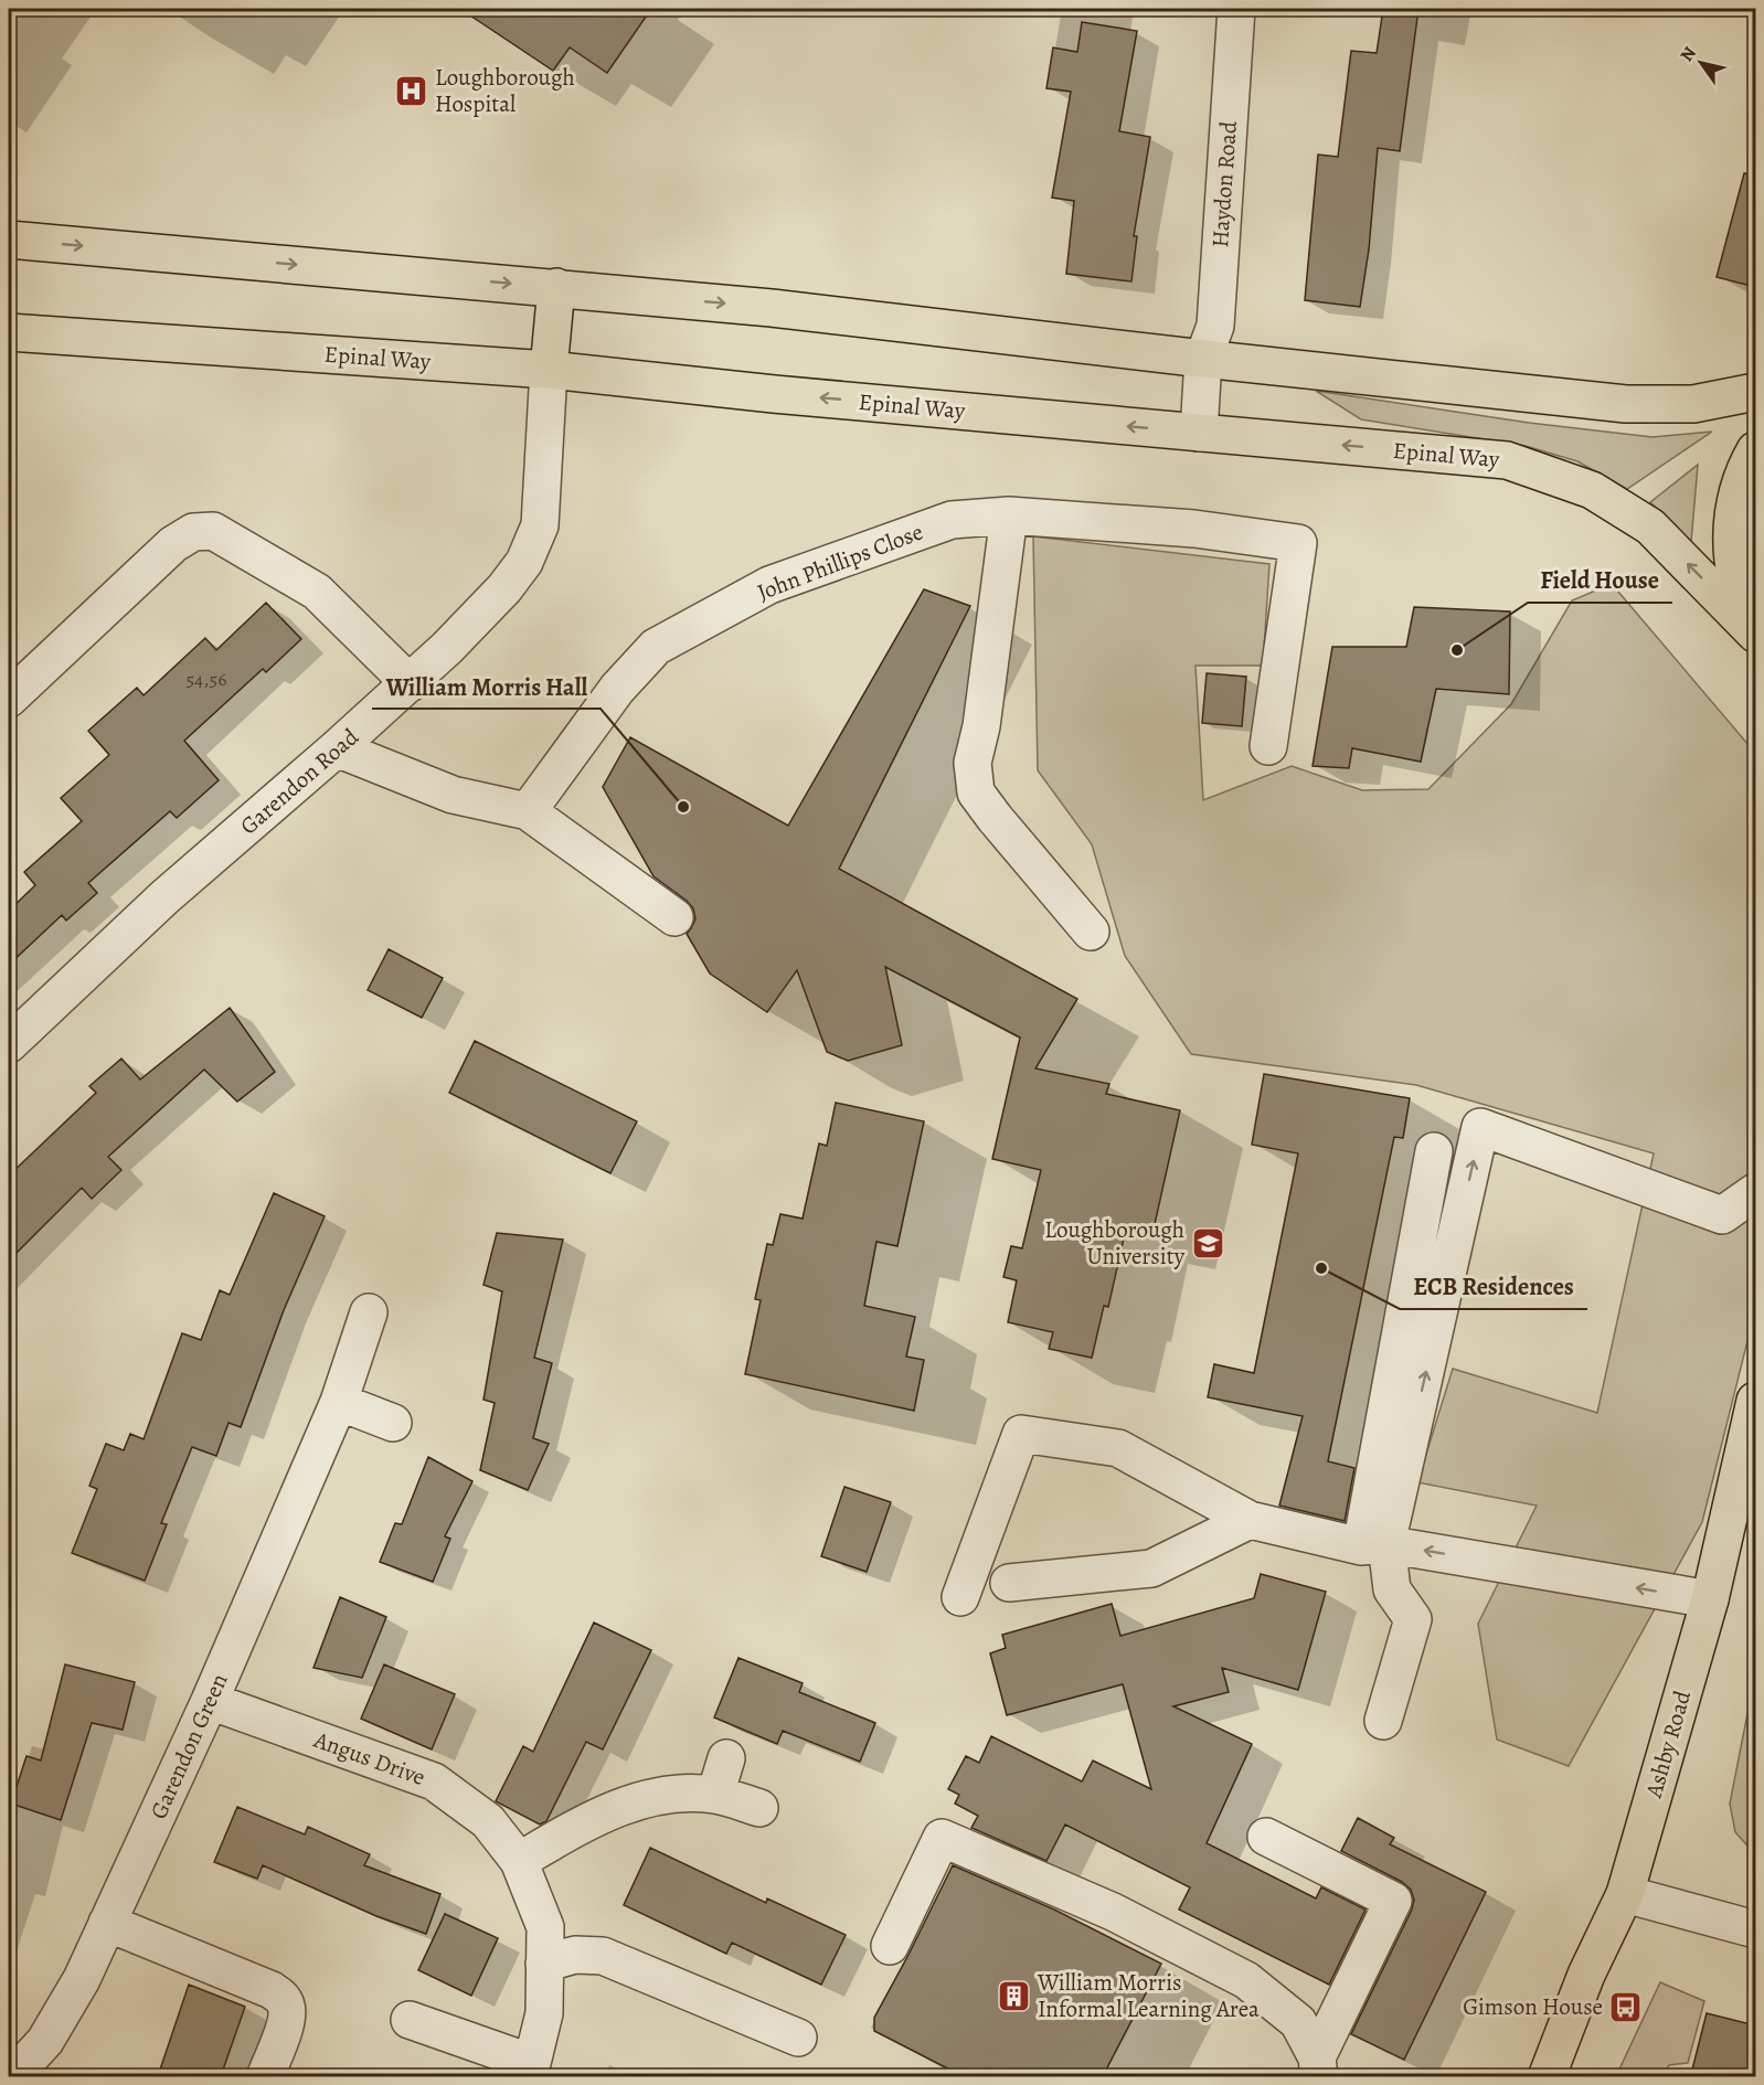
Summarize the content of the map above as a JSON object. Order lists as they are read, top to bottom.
{
  "streets": {
    "main road": ["Epinal Way", "Ashby Road"],
    "street": [
      "Haydon Road",
      "John Phillips Close",
      "Garendon Road",
      "Garendon Green",
      "Angus Drive"
    ]
  },
  "crossings": [
    ["Haydon Road", "Epinal Way"],
    ["Epinal Way", "Garendon Road"],
    ["Garendon Green", "Angus Drive"]
  ],
  "places": {
    "hospital": ["Loughborough Hospital"],
    "other": ["Field House", "William Morris Hall", "ECB Residences"],
    "school or university": ["Loughborough University"],
    "building": ["William Morris Informal Learning Area"],
    "bus stop": ["Gimson House"]
  },
  "house_numbers": ["54,56"],
  "north": "top left"
}
